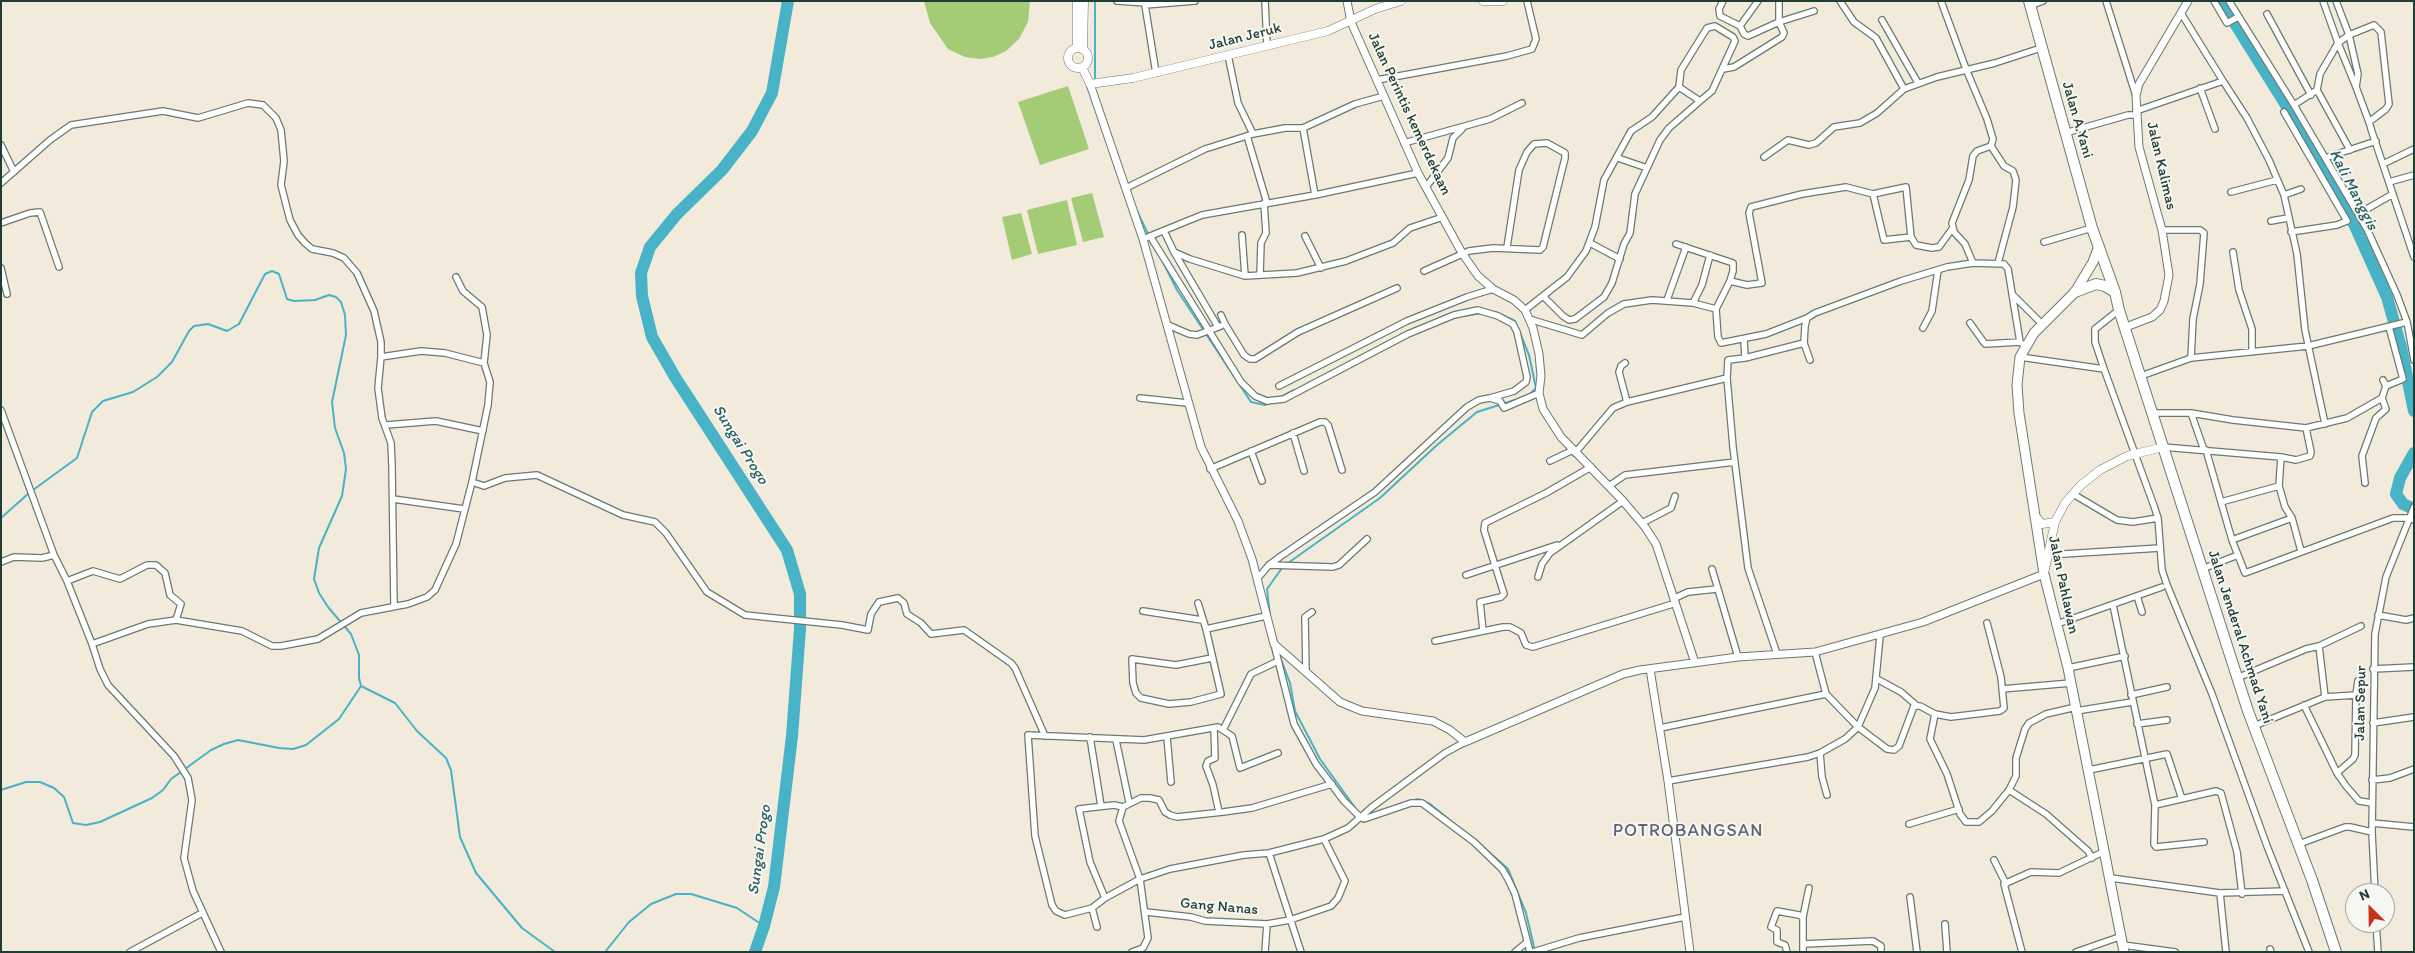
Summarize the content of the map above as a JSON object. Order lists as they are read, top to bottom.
{
  "streets": {
    "highway": ["Jalan A.Yani", "Jalan Jenderal Achmad Yani"],
    "main road": ["Jalan Jeruk", "Jalan Pahlawan"],
    "street": [
      "Jalan Perintis kemerdekaan",
      "Jalan Kalimas",
      "Jalan Sepur",
      "Gang Nanas"
    ]
  },
  "crossings": [
    ["Jalan Jeruk", "Jalan Perintis kemerdekaan"],
    ["Jalan A.Yani", "Jalan Pahlawan"],
    ["Jalan A.Yani", "Jalan Jenderal Achmad Yani"],
    ["Jalan Kalimas", "Jalan Jenderal Achmad Yani"]
  ],
  "districts": ["POTROBANGSAN"],
  "water": ["Kali Manggis", "Sungai Progo"],
  "north": "top left"
}
